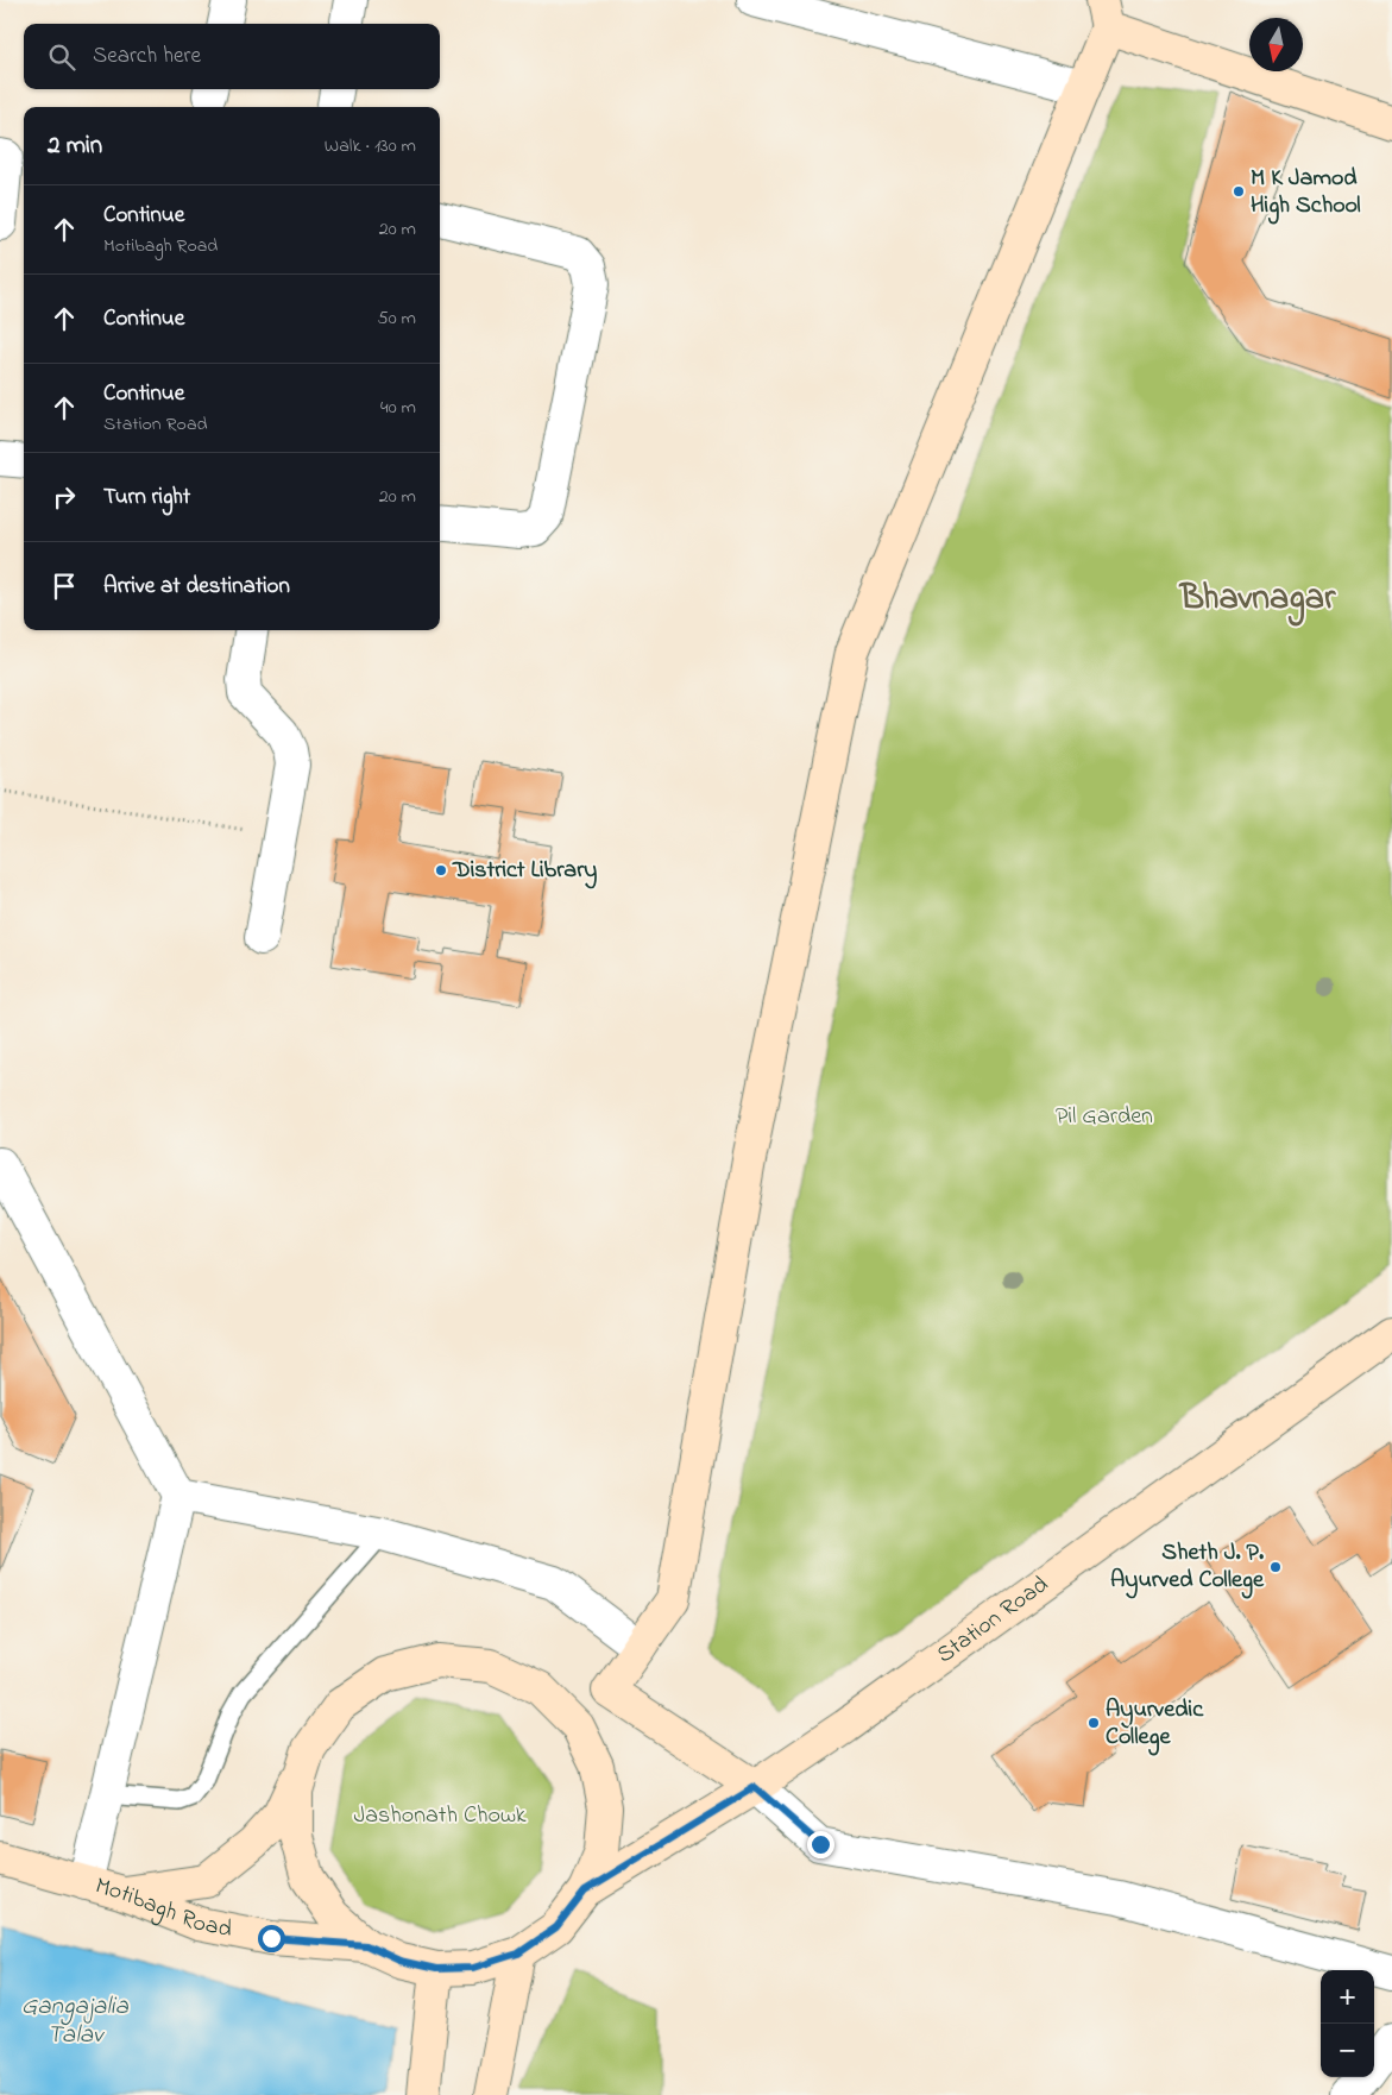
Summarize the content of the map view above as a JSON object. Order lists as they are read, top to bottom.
{
  "streets": {
    "main road": ["Station Road", "Motibagh Road"]
  },
  "districts": ["Bhavnagar"],
  "water": ["Gangajalia Talav"],
  "parks": ["Pil Garden", "Jashonath Chowk"],
  "places": [
    "M K Jamod High School",
    "District Library",
    "Sheth J. P. Ayurved College",
    "Ayurvedic College"
  ],
  "north": "bottom",
  "page": {
    "search": "Search here",
    "heading": ["2 min", "Walk · 130 m"],
    "list": [
      ["Continue", "Motibagh Road", "20 m"],
      ["Continue", "50 m"],
      ["Continue", "Station Road", "40 m"],
      ["Turn right", "20 m"],
      "Arrive at destination"
    ],
    "map_buttons": ["+", "−"]
  }
}
